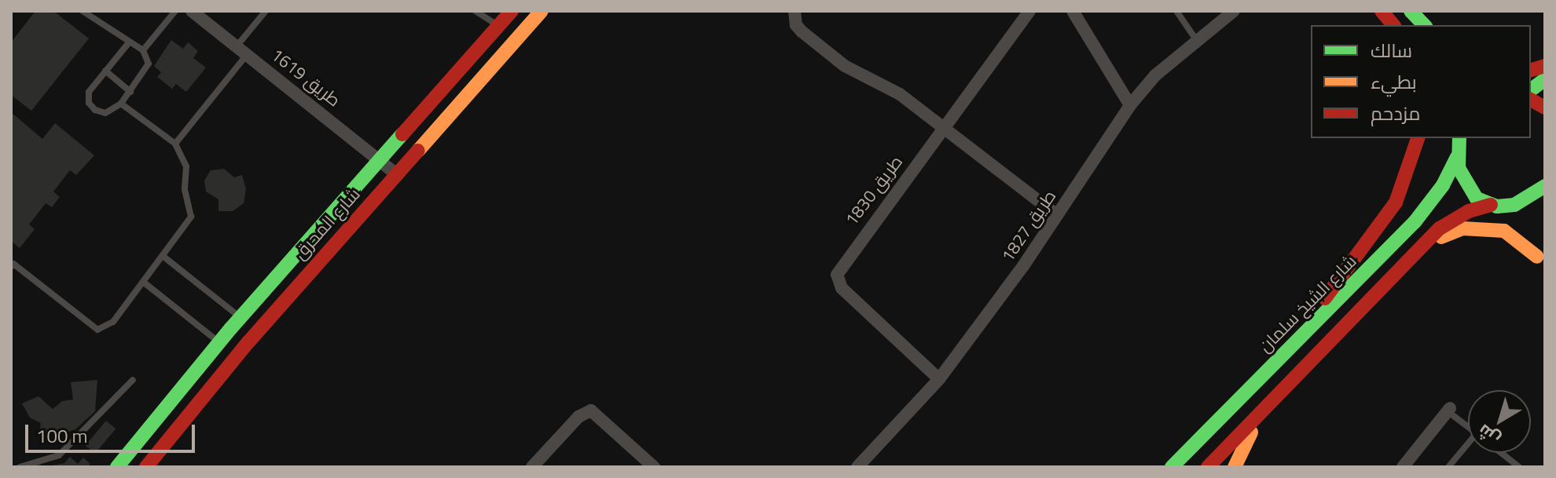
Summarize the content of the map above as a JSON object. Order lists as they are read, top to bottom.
{
  "streets": {
    "main road": ["شارع المحرق", "شارع الشيخ سلمان"],
    "street": ["طريق 1619", "طريق 1830", "طريق 1827"]
  },
  "crossings": [
    ["طريق 1619", "شارع المحرق"],
    ["طريق 1830", "طريق 1827"]
  ],
  "legend": ["سالك", "بطيء", "مزدحم"],
  "scale_bar": "100 m",
  "north": "bottom left"
}
